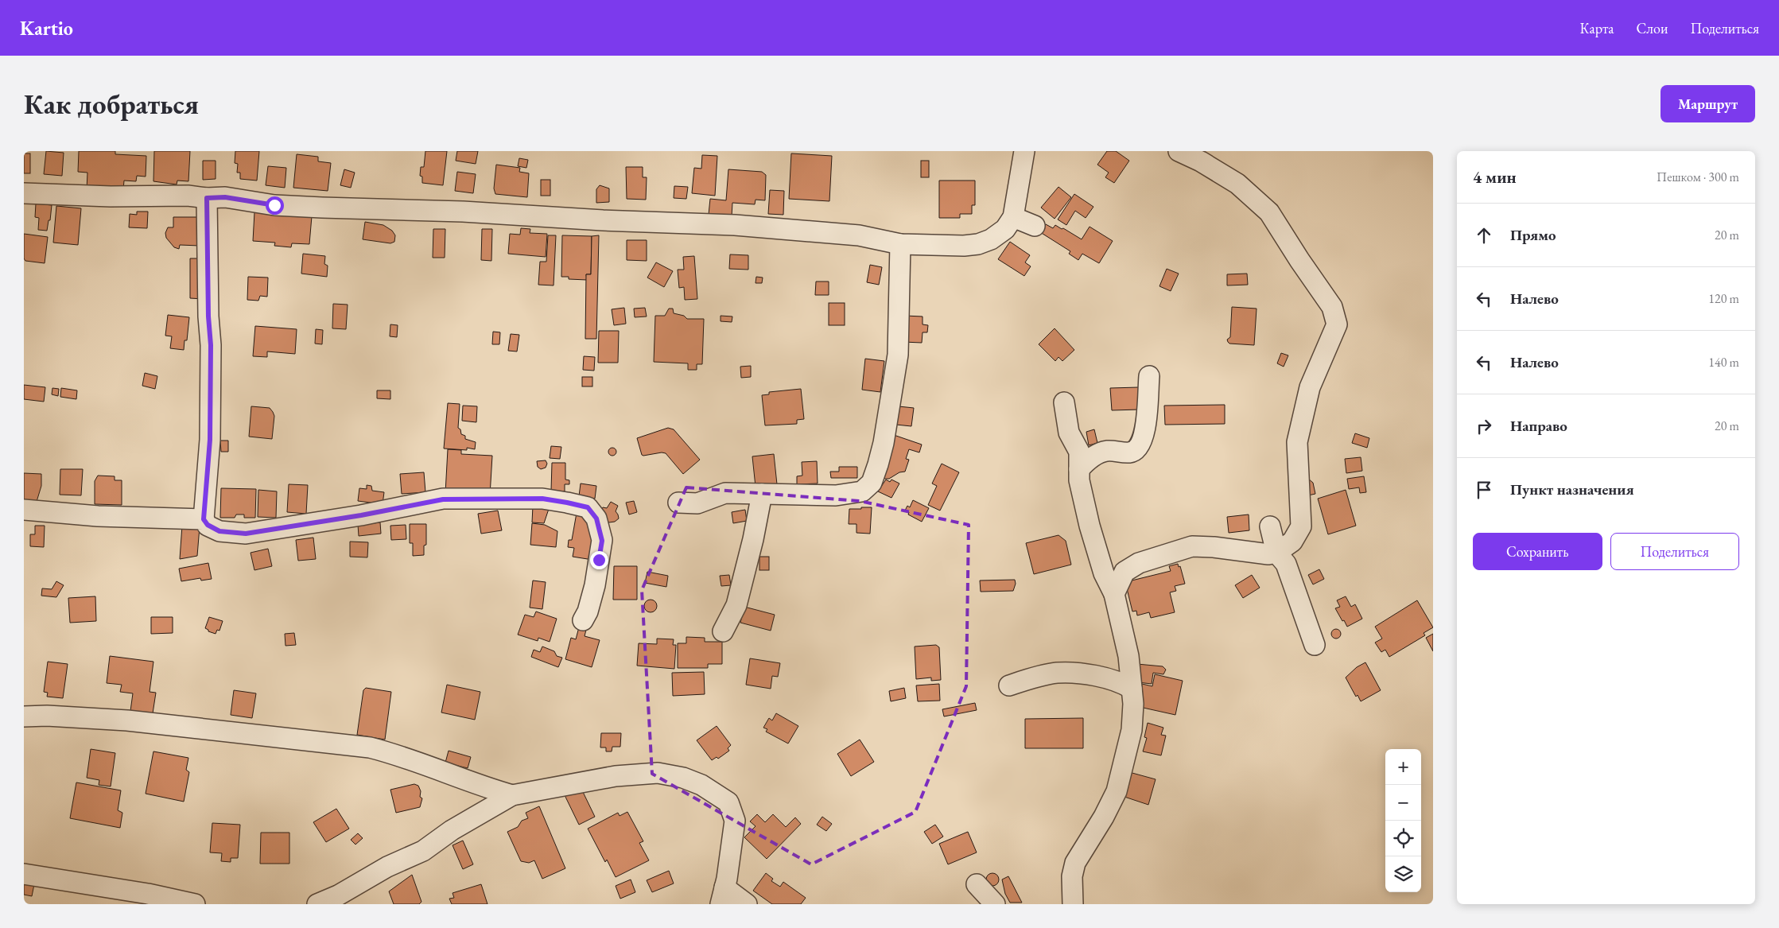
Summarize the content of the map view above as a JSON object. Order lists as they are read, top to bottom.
{
  "page": {
    "header": "Kartio",
    "nav": ["Карта", "Слои", "Поделиться"],
    "buttons": [
      "Маршрут",
      ["Сохранить", "Поделиться"]
    ],
    "title": "Как добраться",
    "heading": ["4 мин", "Пешком · 300 m"],
    "list": [
      ["Прямо", "20 m"],
      ["Налево", "120 m"],
      ["Налево", "140 m"],
      ["Направо", "20 m"],
      "Пункт назначения"
    ],
    "map_buttons": ["+", "−"]
  }
}
